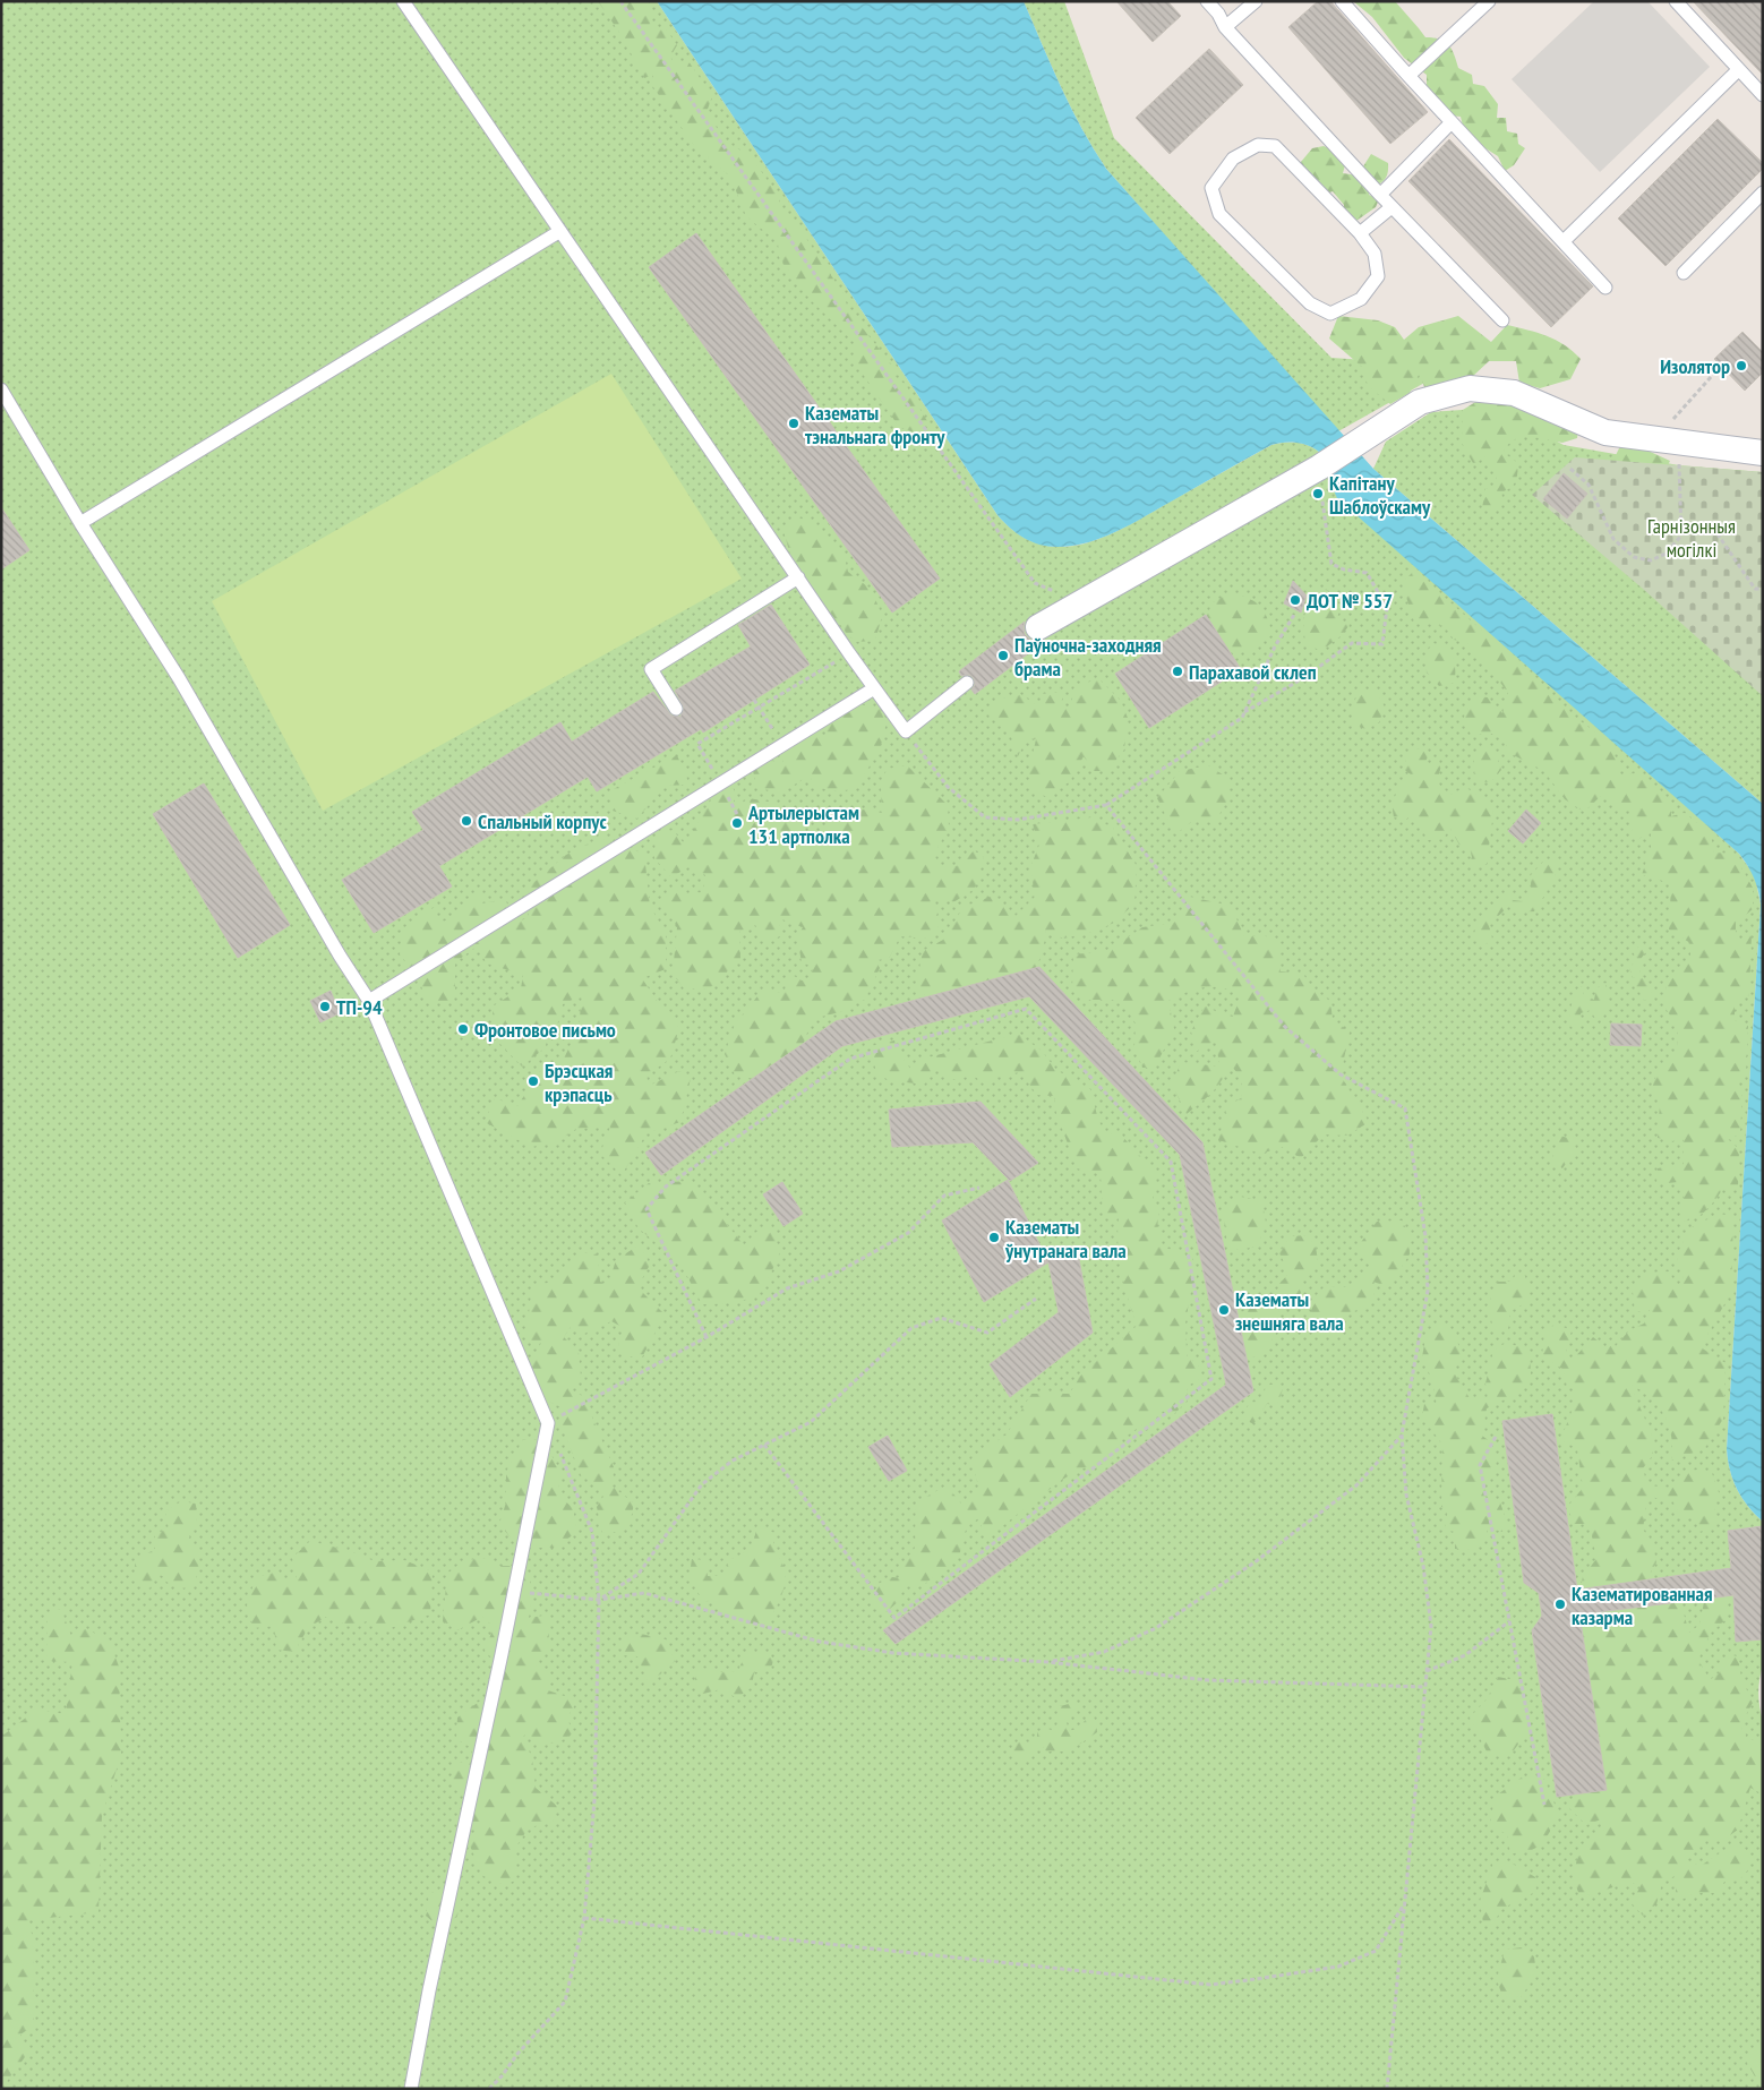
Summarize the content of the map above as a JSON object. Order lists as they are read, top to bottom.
{
  "parks": ["Гарнізонныя могілкі"],
  "places": [
    "Изолятор",
    "Казематы тэнальнага фронту",
    "Капітану Шаблоўскаму",
    "ДОТ № 557",
    "Паўночна-заходняя брама",
    "Парахавой склеп",
    "Спальный корпус",
    "Артылерыстам 131 артполка",
    "ТП-94",
    "Фронтовое письмо",
    "Брэсцкая крэпасць",
    "Казематы ўнутранага вала",
    "Казематы знешняга вала",
    "Казематированная казарма"
  ]
}
